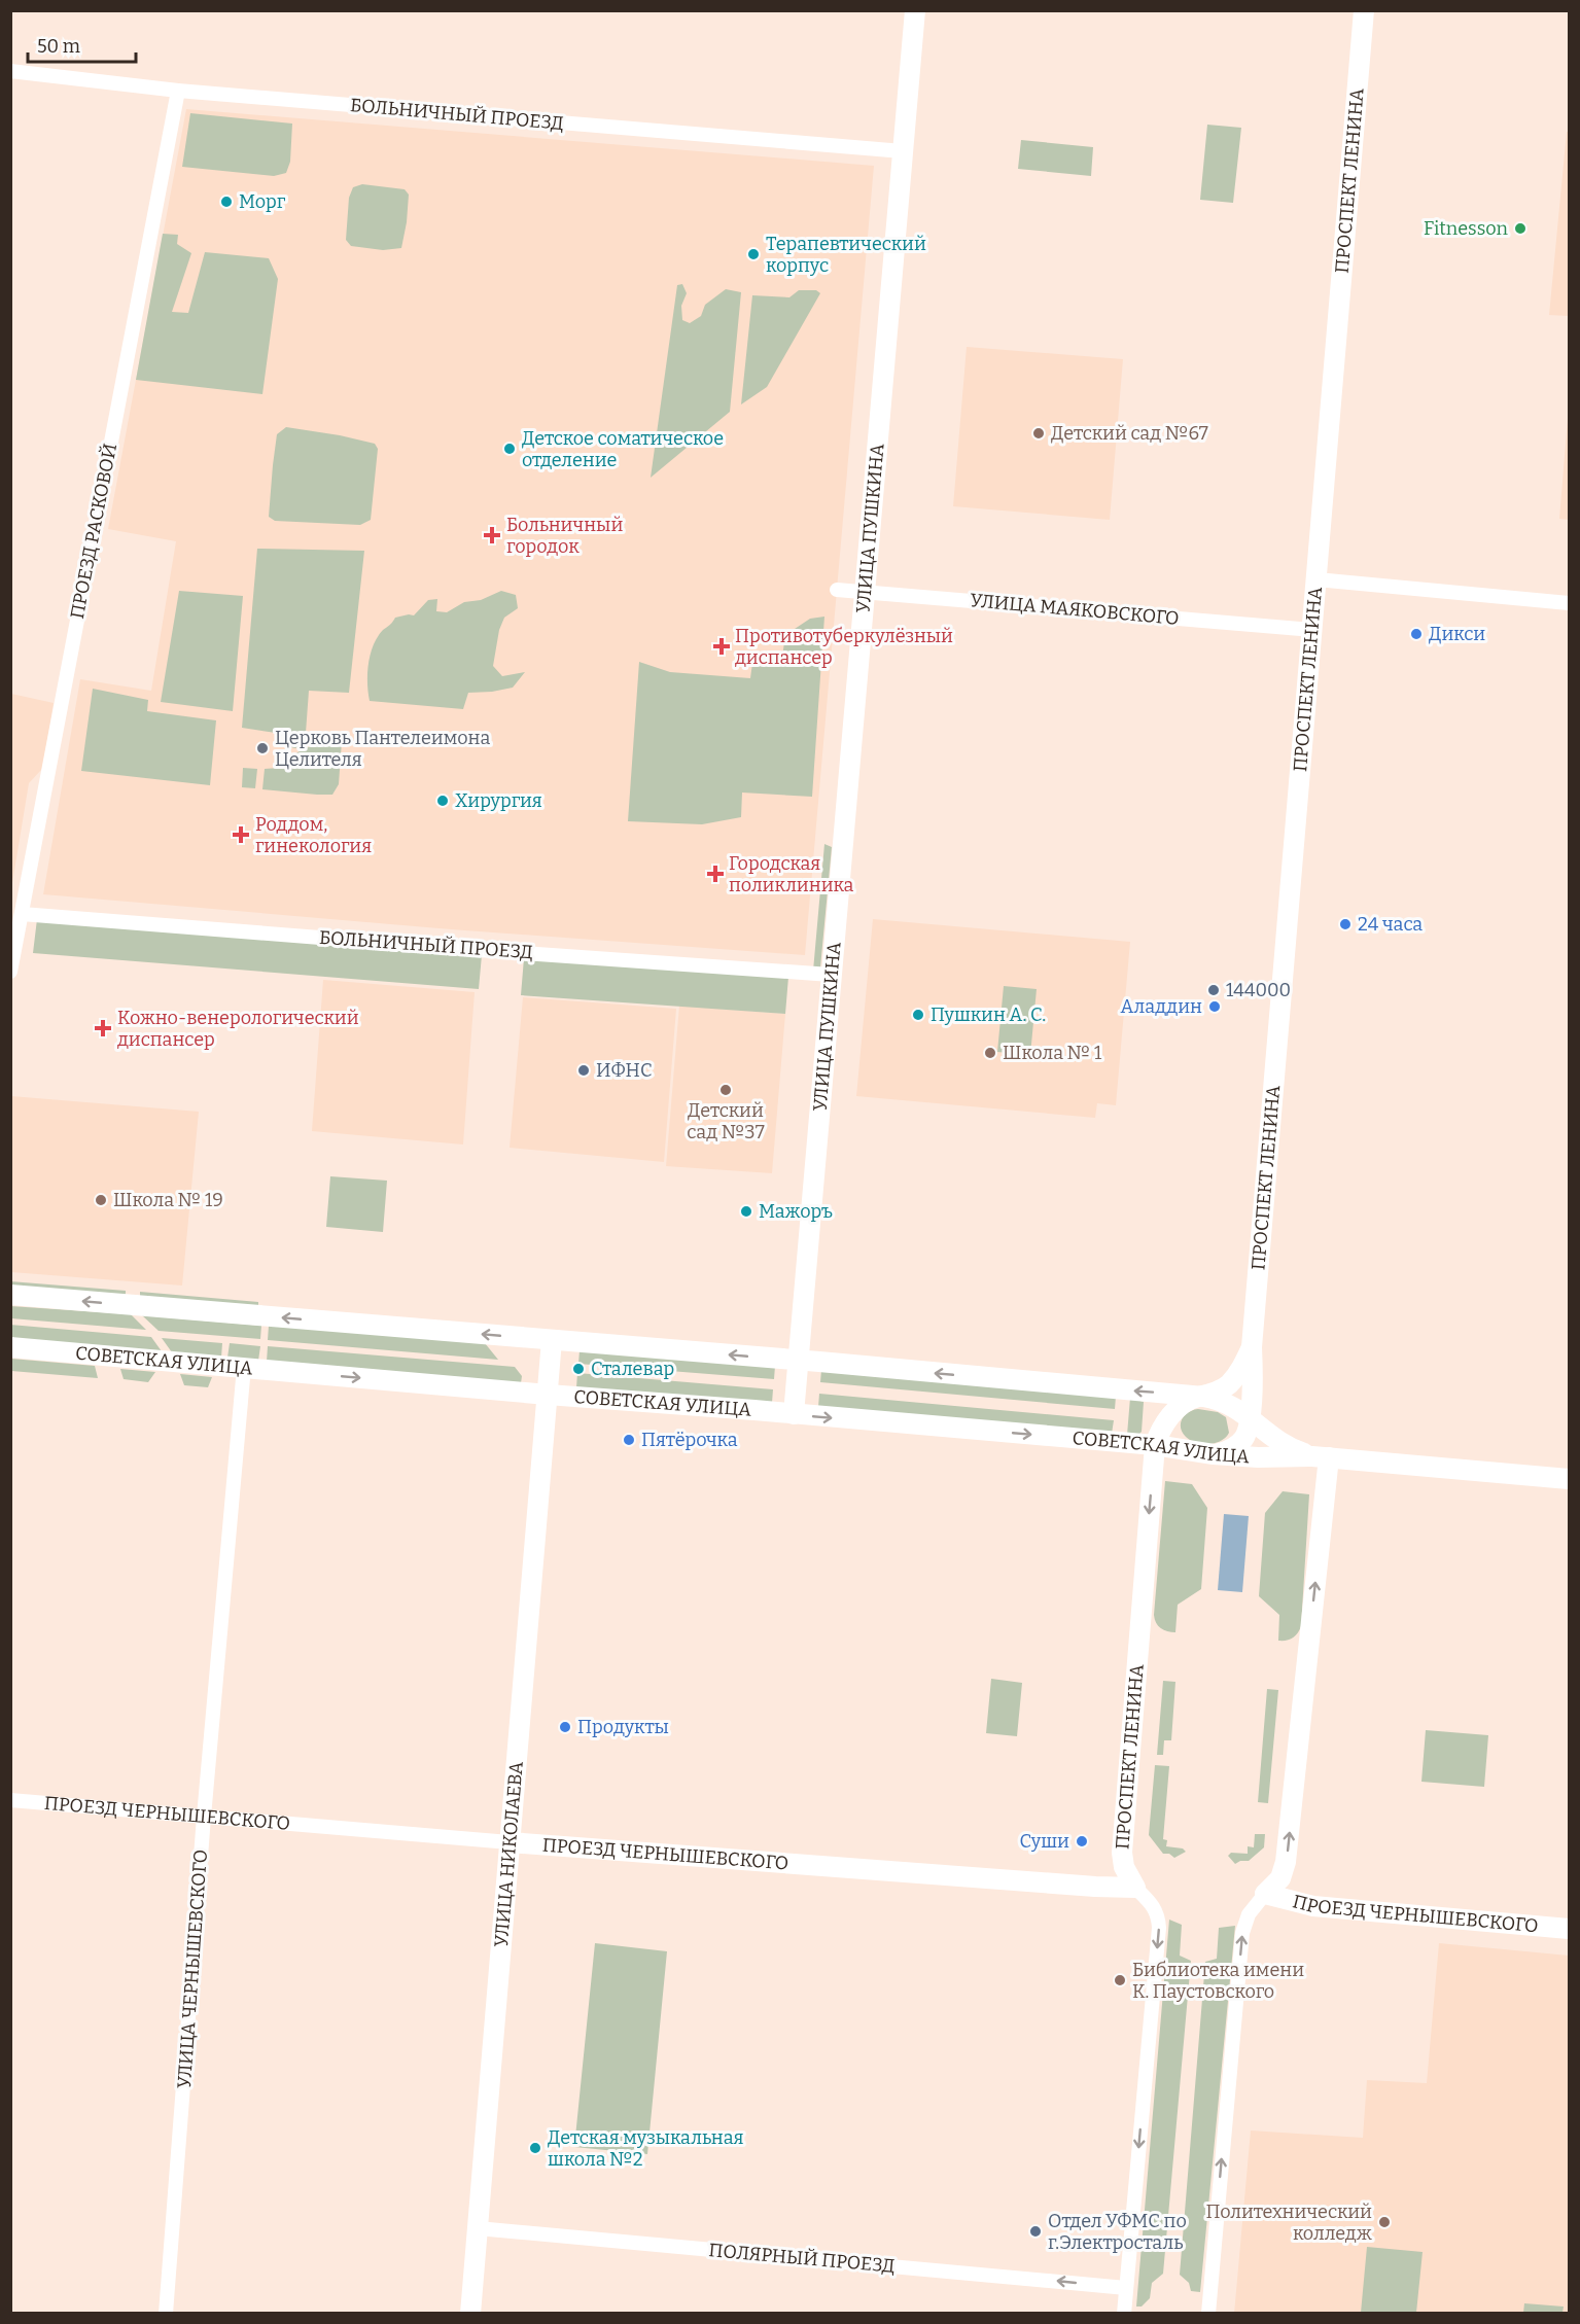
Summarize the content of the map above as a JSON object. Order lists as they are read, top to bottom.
{
  "streets": {
    "main road": [
      "ПРОСПЕКТ ЛЕНИНА",
      "УЛИЦА ПУШКИНА",
      "СОВЕТСКАЯ УЛИЦА",
      "ПРОЕЗД ЧЕРНЫШЕВСКОГО",
      "УЛИЦА НИКОЛАЕВА"
    ],
    "street": [
      "БОЛЬНИЧНЫЙ ПРОЕЗД",
      "ПРОЕЗД РАСКОВОЙ",
      "УЛИЦА МАЯКОВСКОГО",
      "УЛИЦА ЧЕРНЫШЕВСКОГО",
      "ПОЛЯРНЫЙ ПРОЕЗД"
    ]
  },
  "crossings": [
    ["БОЛЬНИЧНЫЙ ПРОЕЗД", "УЛИЦА ПУШКИНА"],
    ["БОЛЬНИЧНЫЙ ПРОЕЗД", "ПРОЕЗД РАСКОВОЙ"],
    ["ПРОСПЕКТ ЛЕНИНА", "УЛИЦА МАЯКОВСКОГО"],
    ["ПРОСПЕКТ ЛЕНИНА", "СОВЕТСКАЯ УЛИЦА"],
    ["ПРОСПЕКТ ЛЕНИНА", "ПРОЕЗД ЧЕРНЫШЕВСКОГО"],
    ["ПРОСПЕКТ ЛЕНИНА", "ПОЛЯРНЫЙ ПРОЕЗД"],
    ["УЛИЦА ПУШКИНА", "УЛИЦА МАЯКОВСКОГО"],
    ["УЛИЦА ПУШКИНА", "СОВЕТСКАЯ УЛИЦА"],
    ["СОВЕТСКАЯ УЛИЦА", "УЛИЦА НИКОЛАЕВА"],
    ["СОВЕТСКАЯ УЛИЦА", "УЛИЦА ЧЕРНЫШЕВСКОГО"],
    ["ПРОЕЗД ЧЕРНЫШЕВСКОГО", "УЛИЦА НИКОЛАЕВА"],
    ["ПРОЕЗД ЧЕРНЫШЕВСКОГО", "УЛИЦА ЧЕРНЫШЕВСКОГО"],
    ["УЛИЦА НИКОЛАЕВА", "ПОЛЯРНЫЙ ПРОЕЗД"]
  ],
  "one_way": ["ПОЛЯРНЫЙ ПРОЕЗД"],
  "places": {
    "other": [
      "Морг",
      "Fitnesson",
      "Терапевтический корпус",
      "Детский сад №67",
      "Детское соматическое отделение",
      "Дикси",
      "Церковь Пантелеимона Целителя",
      "Хирургия",
      "24 часа",
      "144000",
      "Аладдин",
      "Пушкин А. С.",
      "Школа № 1",
      "ИФНС",
      "Детский сад №37",
      "Школа № 19",
      "Мажоръ",
      "Сталевар",
      "Пятёрочка",
      "Продукты",
      "Суши",
      "Библиотека имени К. Паустовского",
      "Детская музыкальная школа №2",
      "Политехнический колледж",
      "Отдел УФМС по г.Электросталь"
    ],
    "health": [
      "Больничный городок",
      "Противотуберкулёзный диспансер",
      "Роддом, гинекология",
      "Городская поликлиника",
      "Кожно-венерологический диспансер"
    ]
  },
  "scale_bar": "50 m"
}
